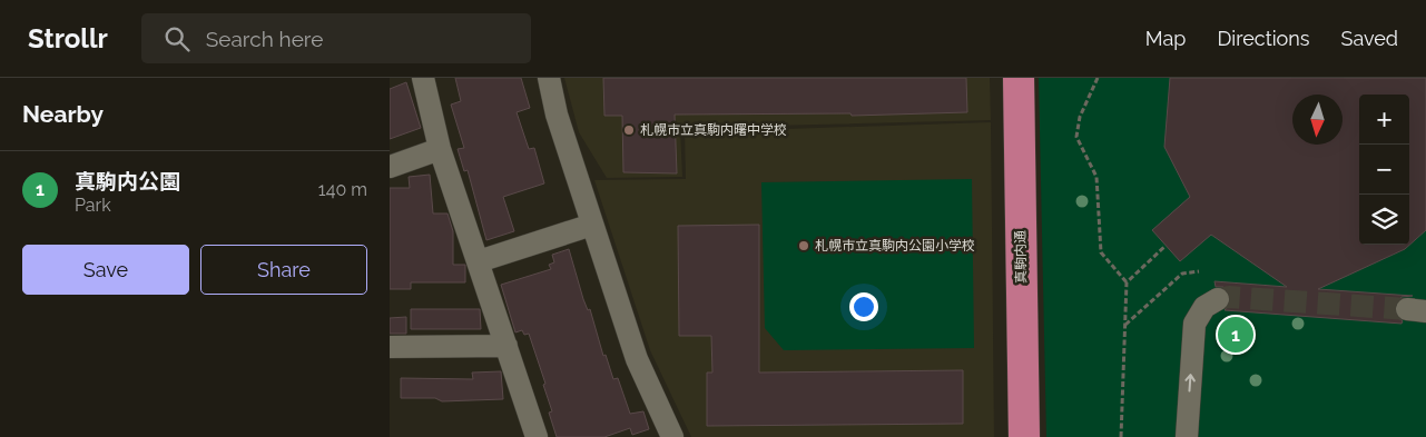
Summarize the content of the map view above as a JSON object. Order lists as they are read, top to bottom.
{
  "streets": {
    "highway": ["真駒内通"]
  },
  "places": ["札幌市立真駒内曙中学校", "札幌市立真駒内公園小学校"],
  "north": "bottom",
  "page": {
    "header": "Strollr",
    "search": "Search here",
    "nav": ["Map", "Directions", "Saved"],
    "heading": "Nearby",
    "map_buttons": ["+", "−"],
    "list": [
      {
        "mark": "1",
        "name": "真駒内公園",
        "note": "Park",
        "value": "140 m"
      }
    ],
    "buttons": ["Save", "Share"],
    "pins": "1"
  }
}
